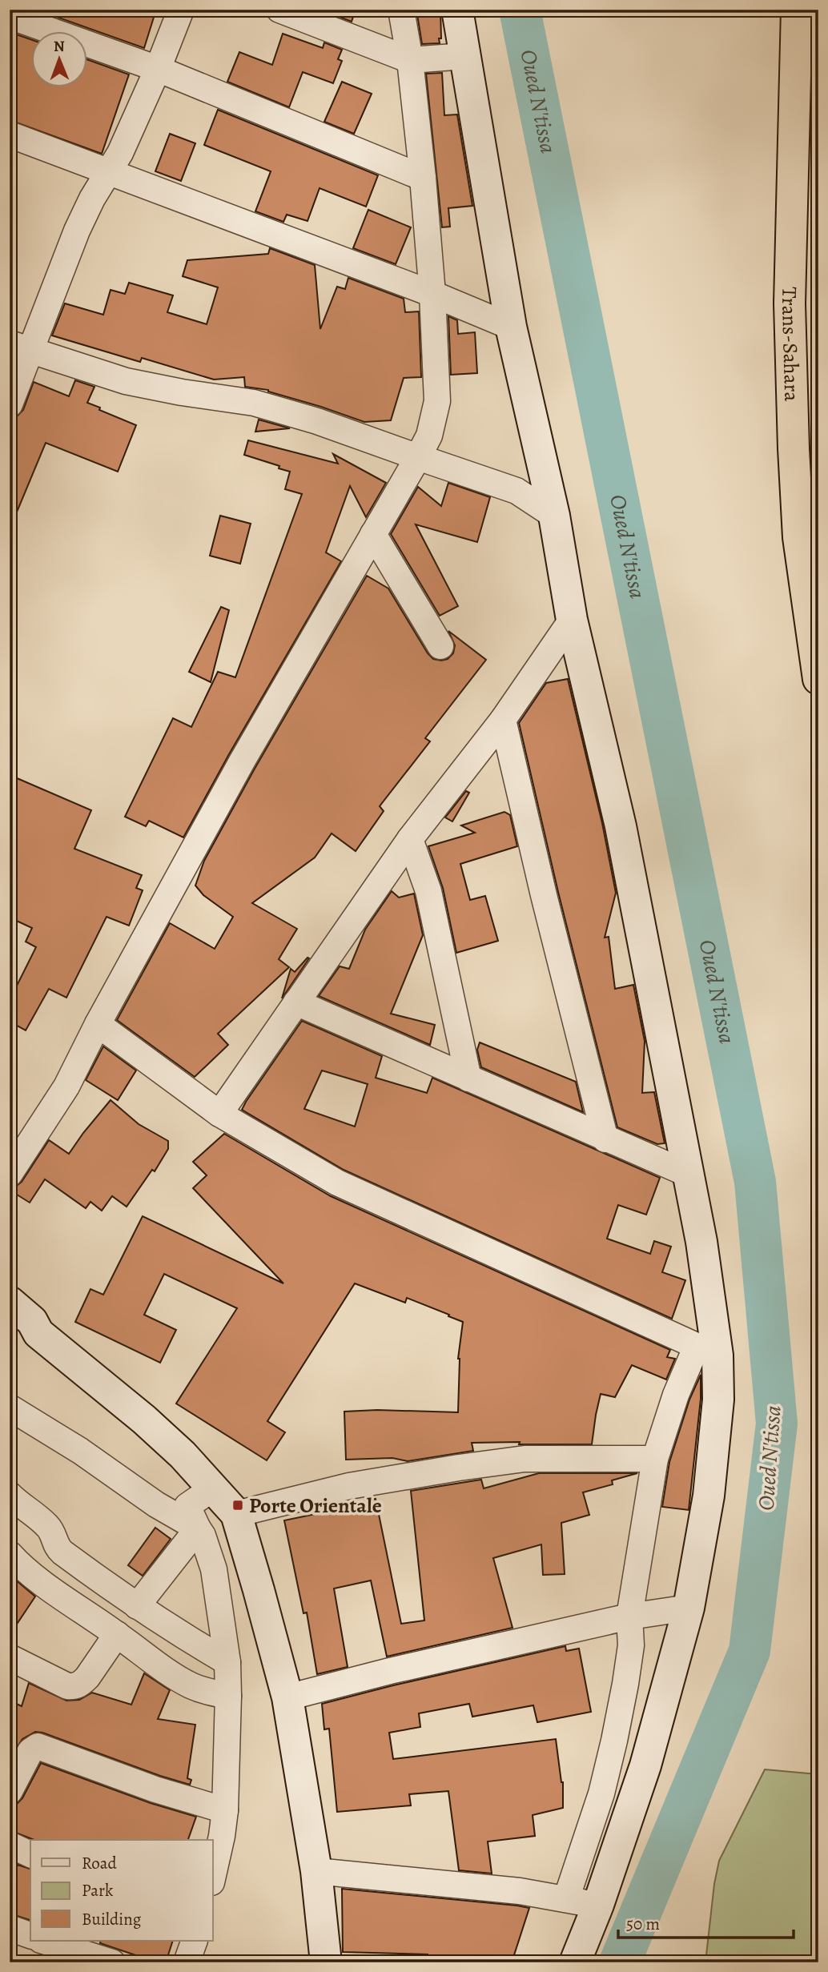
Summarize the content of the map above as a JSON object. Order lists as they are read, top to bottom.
{
  "streets": {
    "highway": ["Trans-Sahara"]
  },
  "water": ["Oued N'tissa"],
  "places": {
    "transit": ["Porte Orientale"]
  },
  "legend": ["Road", "Park", "Building"],
  "scale_bar": "50 m",
  "north": "top"
}
